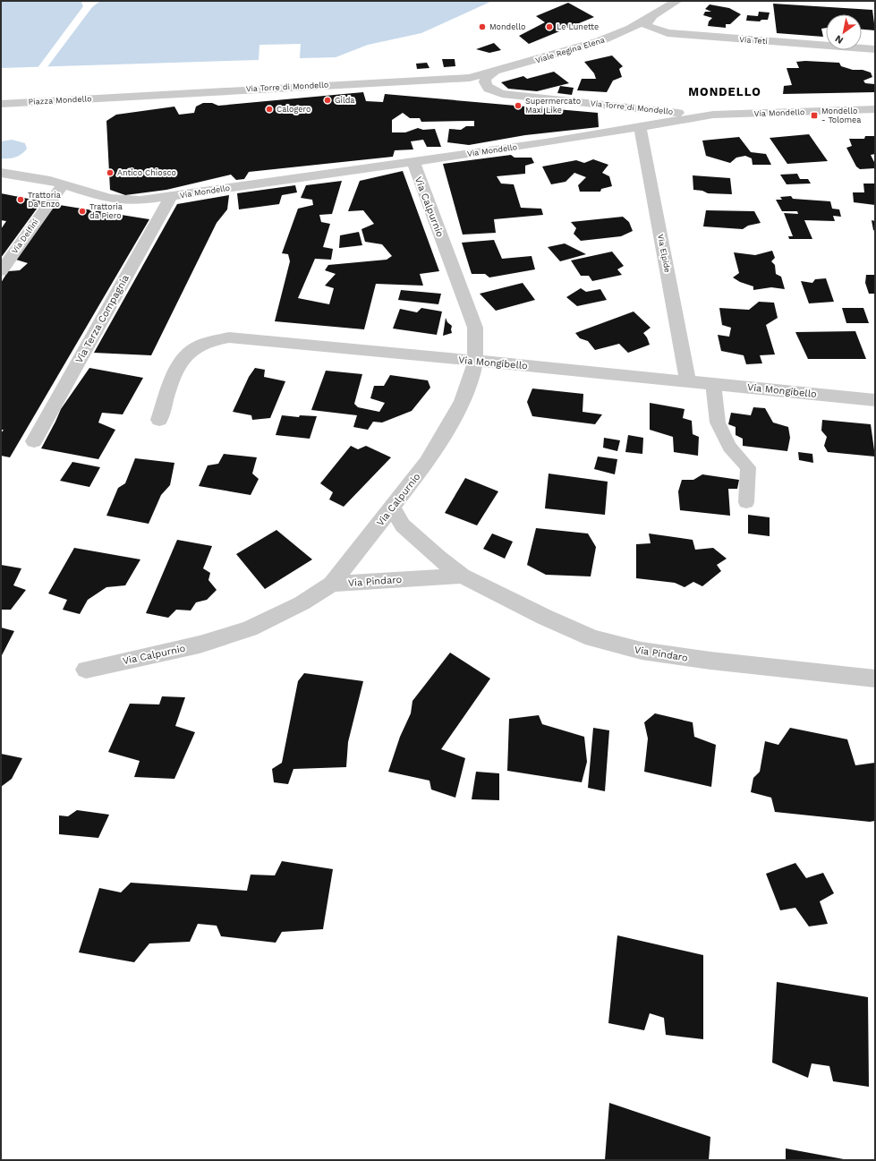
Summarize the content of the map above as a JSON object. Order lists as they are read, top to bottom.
{
  "streets": {
    "street": [
      "Via Teti",
      "Viale Regina Elena",
      "Via Torre di Mondello",
      "Piazza Mondello",
      "Via Mondello",
      "Via Calpurnio",
      "Via Delfini",
      "Via Elpide",
      "Via Terza Compagnia",
      "Via Mongibello",
      "Via Pindaro"
    ]
  },
  "crossings": [
    ["Via Teti", "Viale Regina Elena"],
    ["Viale Regina Elena", "Via Torre di Mondello"],
    ["Via Torre di Mondello", "Piazza Mondello"],
    ["Via Torre di Mondello", "Via Mondello"],
    ["Via Mondello", "Via Calpurnio"],
    ["Via Mondello", "Via Delfini"],
    ["Via Mondello", "Via Elpide"],
    ["Via Mondello", "Via Terza Compagnia"],
    ["Via Calpurnio", "Via Mongibello"],
    ["Via Calpurnio", "Via Pindaro"],
    ["Via Elpide", "Via Mongibello"]
  ],
  "districts": ["MONDELLO"],
  "places": {
    "other": [
      "Mondello",
      "Le Lunette",
      "Gilda",
      "Supermercato Maxi Like",
      "Calogero",
      "Antico Chiosco",
      "Trattoria Da Enzo",
      "Trattoria da Piero"
    ],
    "transit": ["Mondello - Tolomea"]
  },
  "north": "bottom left"
}
